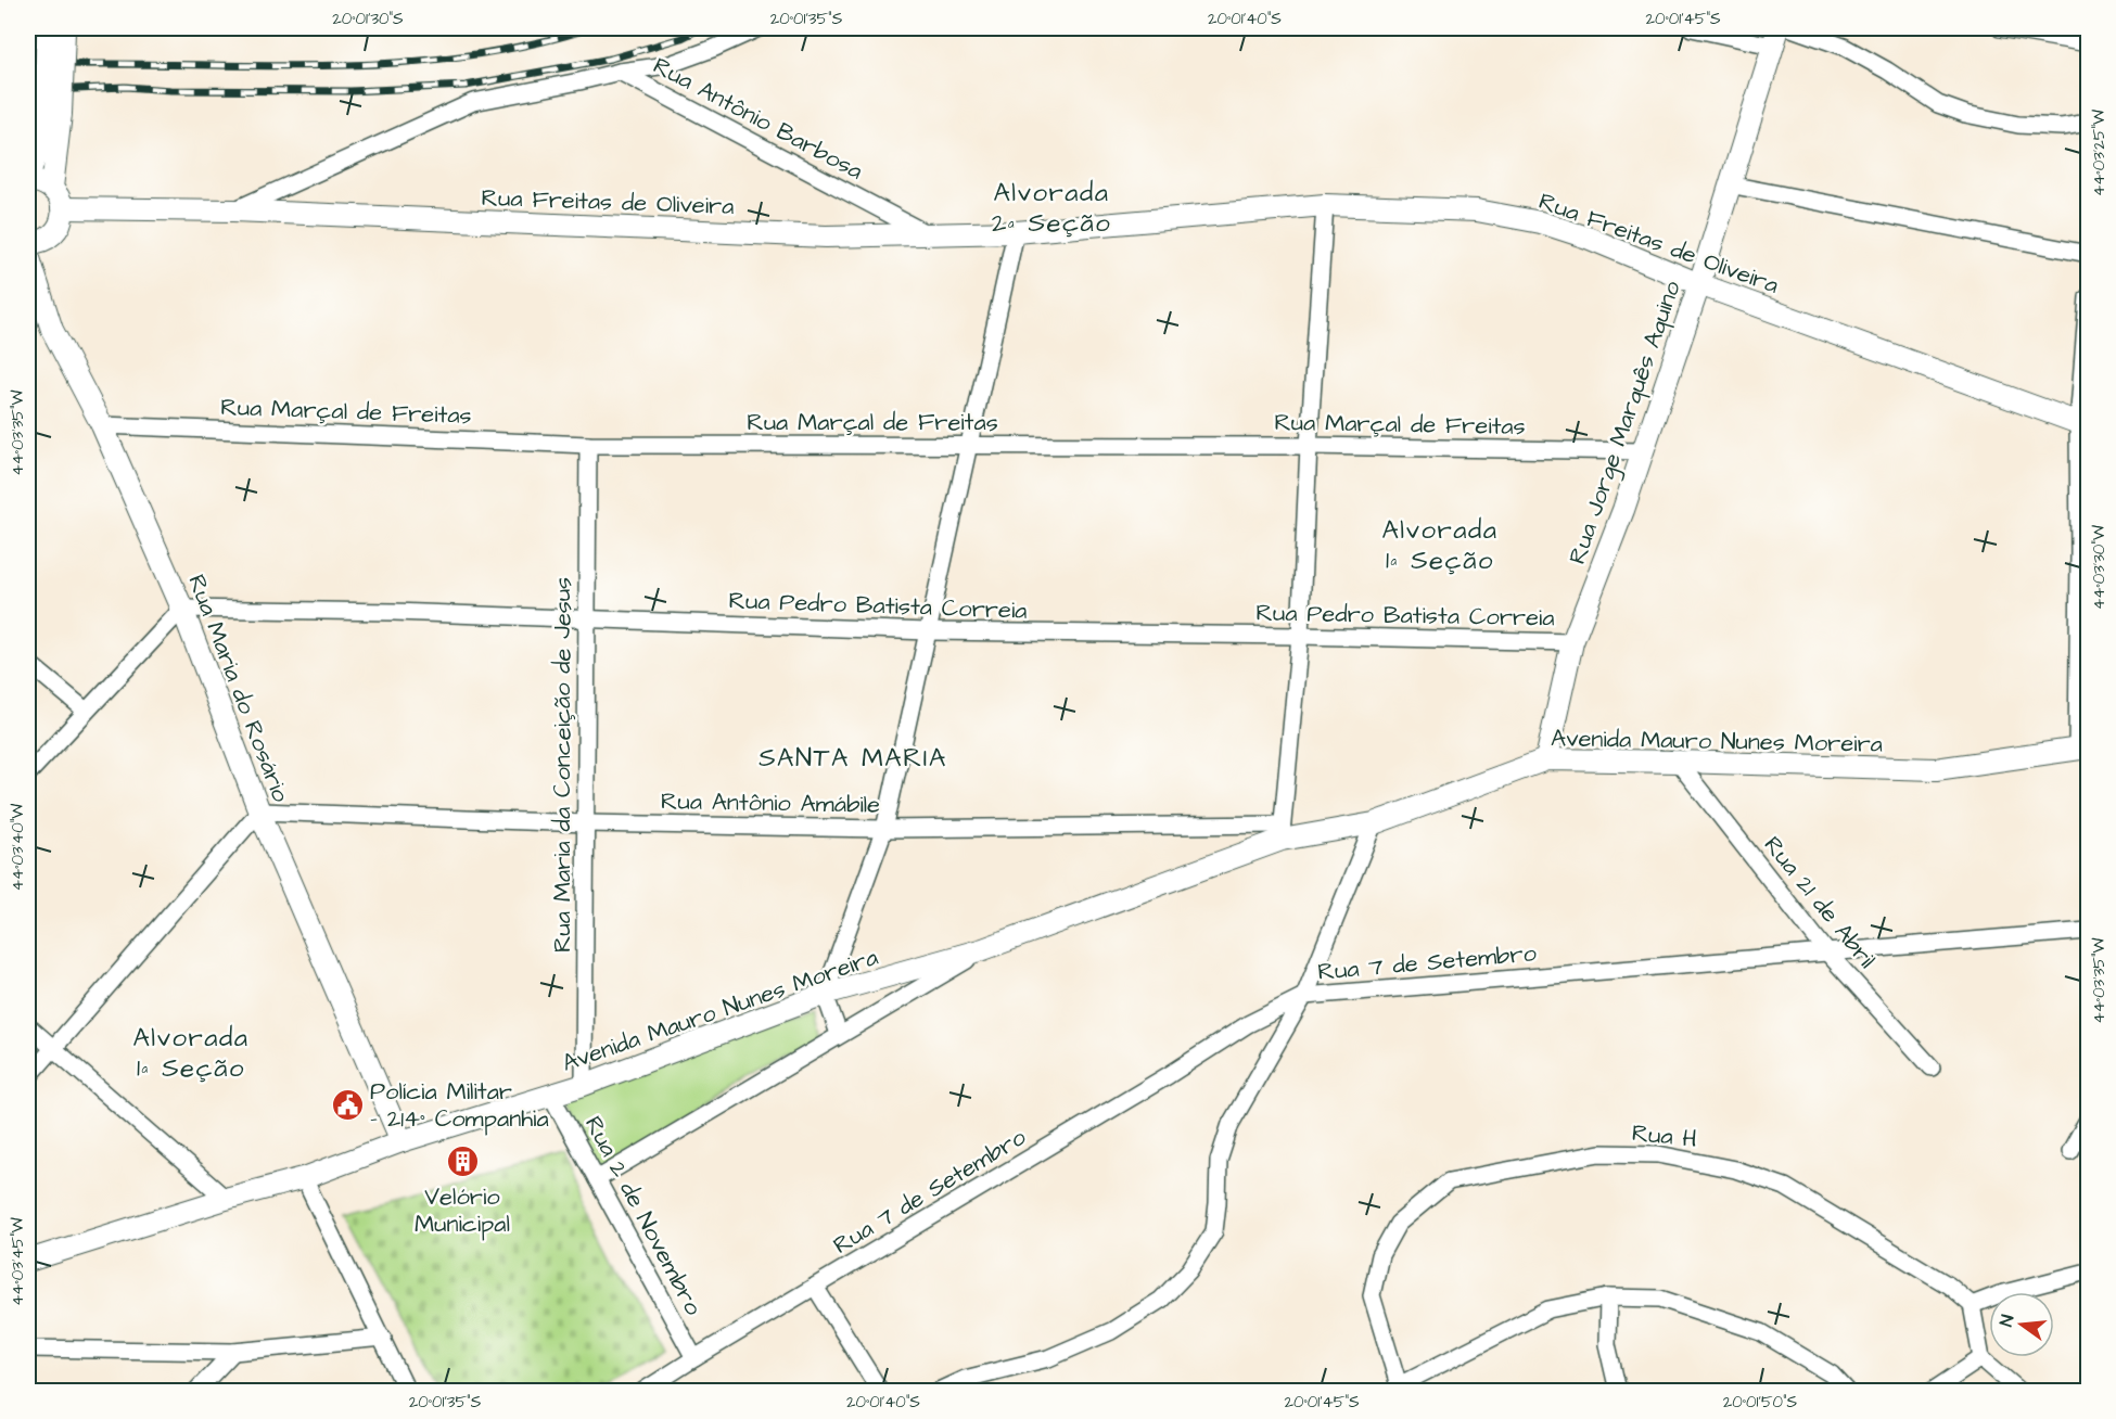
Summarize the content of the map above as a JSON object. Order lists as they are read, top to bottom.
{
  "streets": {
    "street": [
      "Rua Antônio Barbosa",
      "Rua Freitas de Oliveira",
      "Rua Marçal de Freitas",
      "Rua Jorge Marquês Aquino",
      "Rua Pedro Batista Correia",
      "Rua Maria do Rosário",
      "Avenida Mauro Nunes Moreira",
      "Rua Maria da Conceição de Jesus",
      "Rua Antônio Amábile",
      "Rua 21 de Abril",
      "Rua 7 de Setembro",
      "Rua H",
      "Rua 2 de Novembro"
    ]
  },
  "crossings": [
    ["Rua Antônio Barbosa", "Rua Freitas de Oliveira"],
    ["Rua Freitas de Oliveira", "Rua Jorge Marquês Aquino"],
    ["Rua Marçal de Freitas", "Rua Jorge Marquês Aquino"],
    ["Rua Marçal de Freitas", "Rua Maria do Rosário"],
    ["Rua Marçal de Freitas", "Rua Maria da Conceição de Jesus"],
    ["Rua Jorge Marquês Aquino", "Rua Pedro Batista Correia"],
    ["Rua Jorge Marquês Aquino", "Avenida Mauro Nunes Moreira"],
    ["Rua Pedro Batista Correia", "Rua Maria do Rosário"],
    ["Rua Pedro Batista Correia", "Rua Maria da Conceição de Jesus"],
    ["Rua Maria do Rosário", "Avenida Mauro Nunes Moreira"],
    ["Rua Maria do Rosário", "Rua Antônio Amábile"],
    ["Avenida Mauro Nunes Moreira", "Rua Maria da Conceição de Jesus"],
    ["Avenida Mauro Nunes Moreira", "Rua Antônio Amábile"],
    ["Avenida Mauro Nunes Moreira", "Rua 21 de Abril"],
    ["Avenida Mauro Nunes Moreira", "Rua 2 de Novembro"],
    ["Rua Maria da Conceição de Jesus", "Rua Antônio Amábile"],
    ["Rua 21 de Abril", "Rua 7 de Setembro"],
    ["Rua 7 de Setembro", "Rua 2 de Novembro"]
  ],
  "districts": [
    "Alvorada 2ª Seção",
    "Alvorada 1ª Seção",
    "SANTA MARIA",
    "Alvorada 1ª Seção"
  ],
  "places": {
    "public building": ["Polícia Militar - 214° Companhia"],
    "building": ["Velório Municipal"]
  },
  "north": "left",
  "coordinates": [
    "20°01'30\"S",
    "20°01'35\"S",
    "20°01'40\"S",
    "20°01'45\"S",
    "44°03'25\"W",
    "44°03'35\"W",
    "44°03'30\"W",
    "44°03'40\"W",
    "44°03'45\"W",
    "20°01'50\"S"
  ]
}
